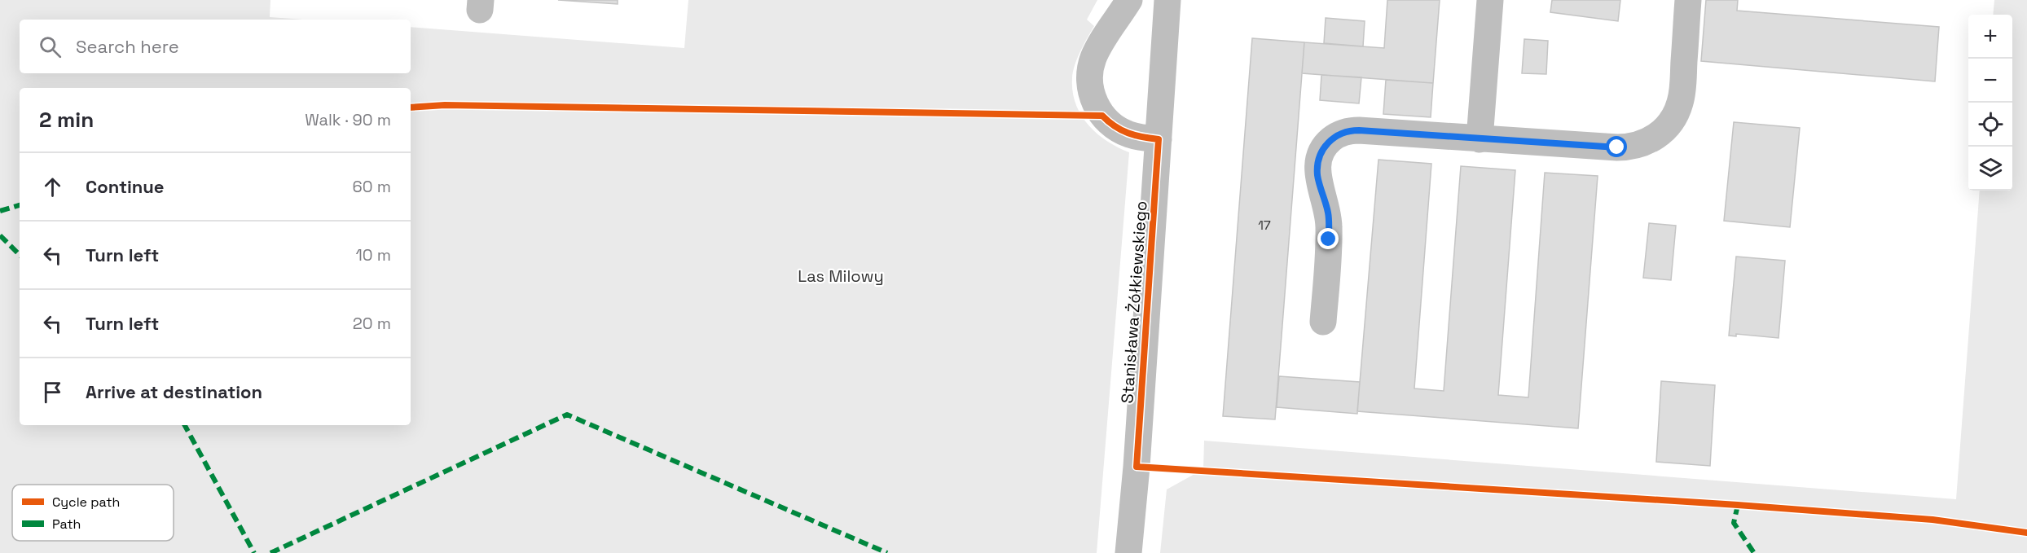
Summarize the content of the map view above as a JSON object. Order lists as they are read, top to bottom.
{
  "streets": {
    "street": ["Stanisława Żółkiewskiego"]
  },
  "parks": ["Las Milowy"],
  "house_numbers": ["17"],
  "legend": ["Cycle path", "Path"],
  "page": {
    "map_buttons": ["+", "−"],
    "search": "Search here",
    "heading": ["2 min", "Walk · 90 m"],
    "list": [
      ["Continue", "60 m"],
      ["Turn left", "10 m"],
      ["Turn left", "20 m"],
      "Arrive at destination"
    ]
  }
}
